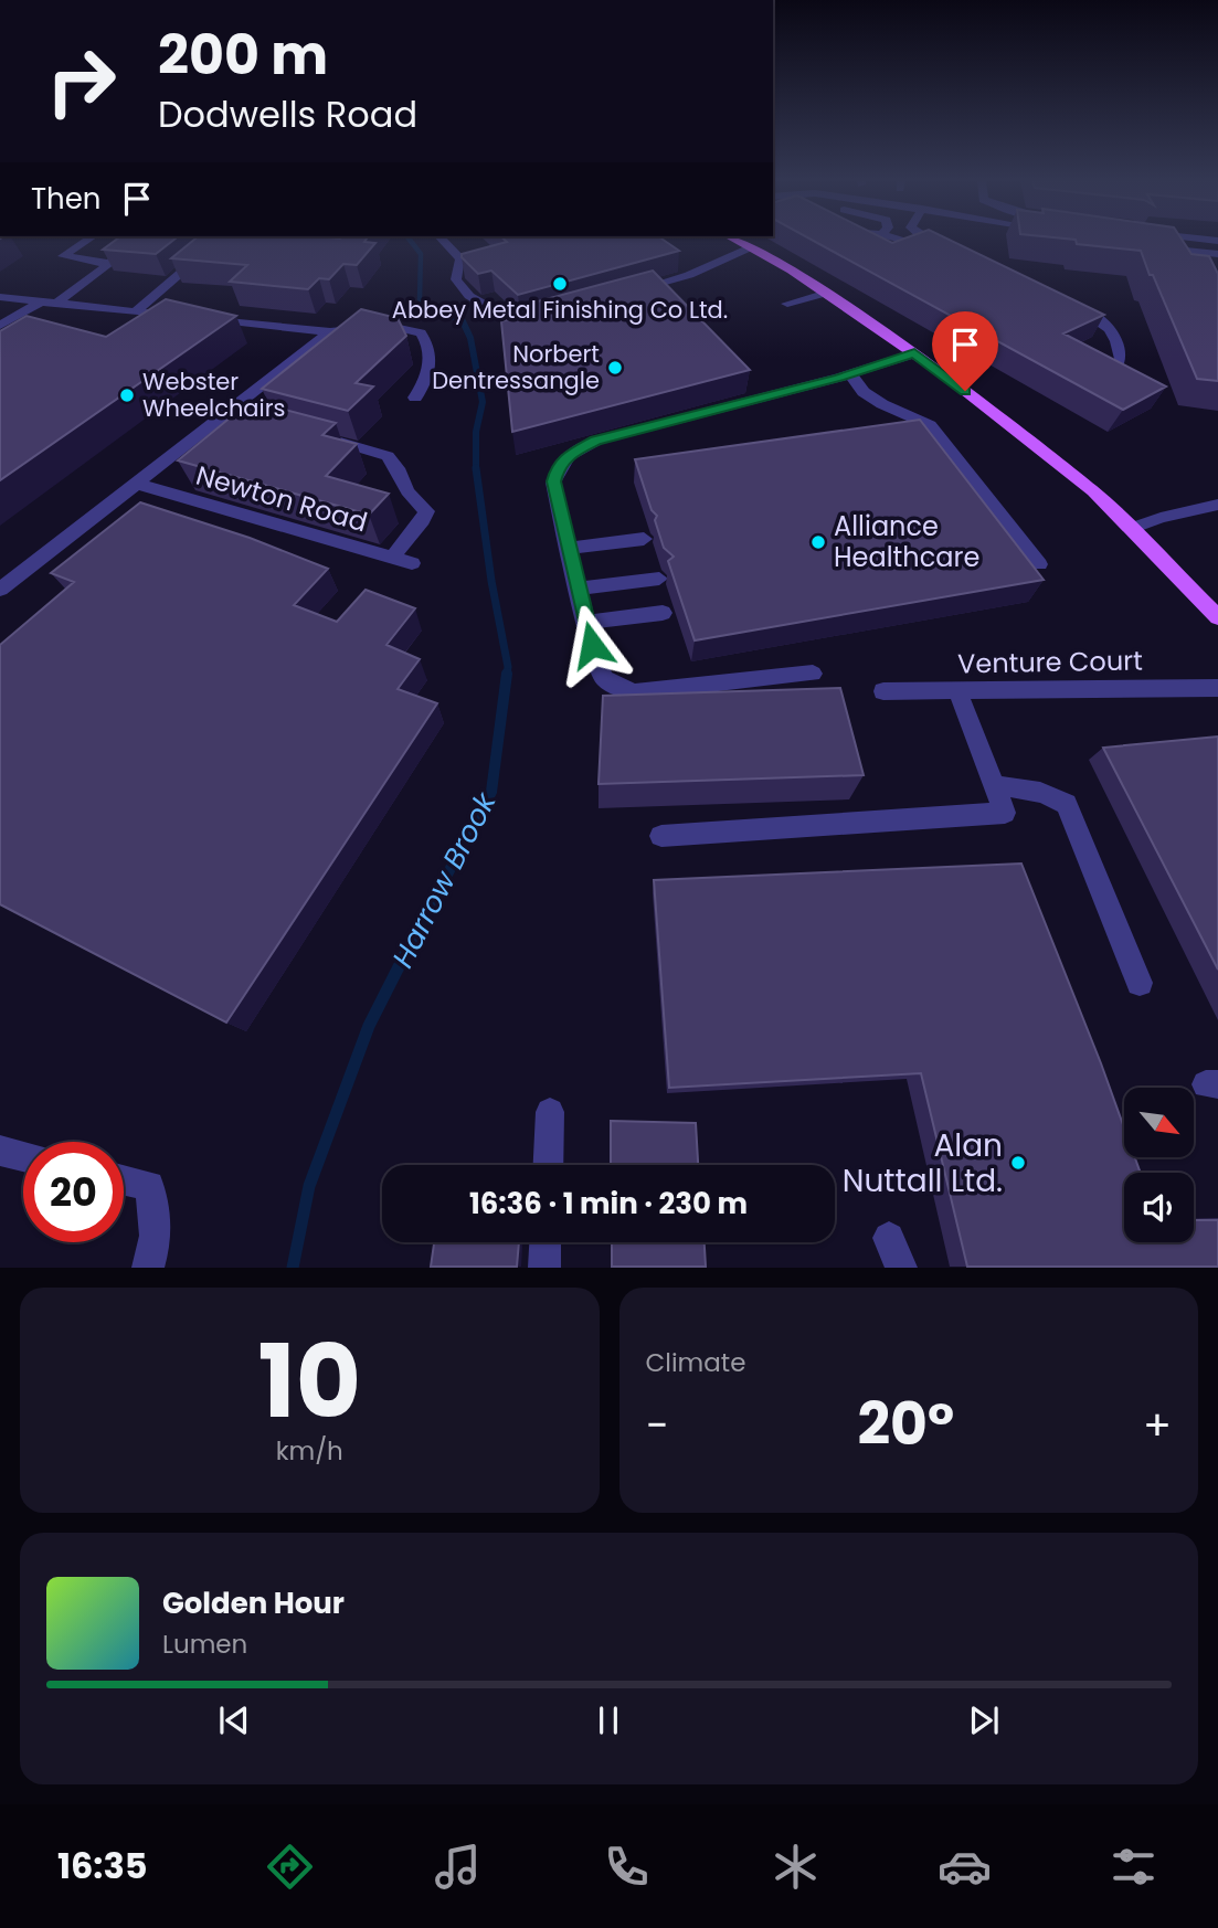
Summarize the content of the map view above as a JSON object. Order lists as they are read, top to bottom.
{
  "streets": {
    "street": ["Newton Road", "Venture Court"]
  },
  "water": ["Harrow Brook"],
  "places": [
    "Abbey Metal Finishing Co Ltd.",
    "Norbert Dentressangle",
    "Webster Wheelchairs",
    "Alliance Healthcare",
    "Alan Nuttall Ltd."
  ],
  "north": "bottom right",
  "page": {
    "turn": ["200 m", "Dodwells Road"],
    "then": "Then",
    "limit": "20",
    "trip": "16:36 · 1 min · 230 m",
    "tile": [
      ["10", "km/h"],
      "Climate"
    ],
    "heat": ["−", "20°", "+"],
    "song": ["Golden Hour", "Lumen"],
    "tabs": "16:35"
  }
}
